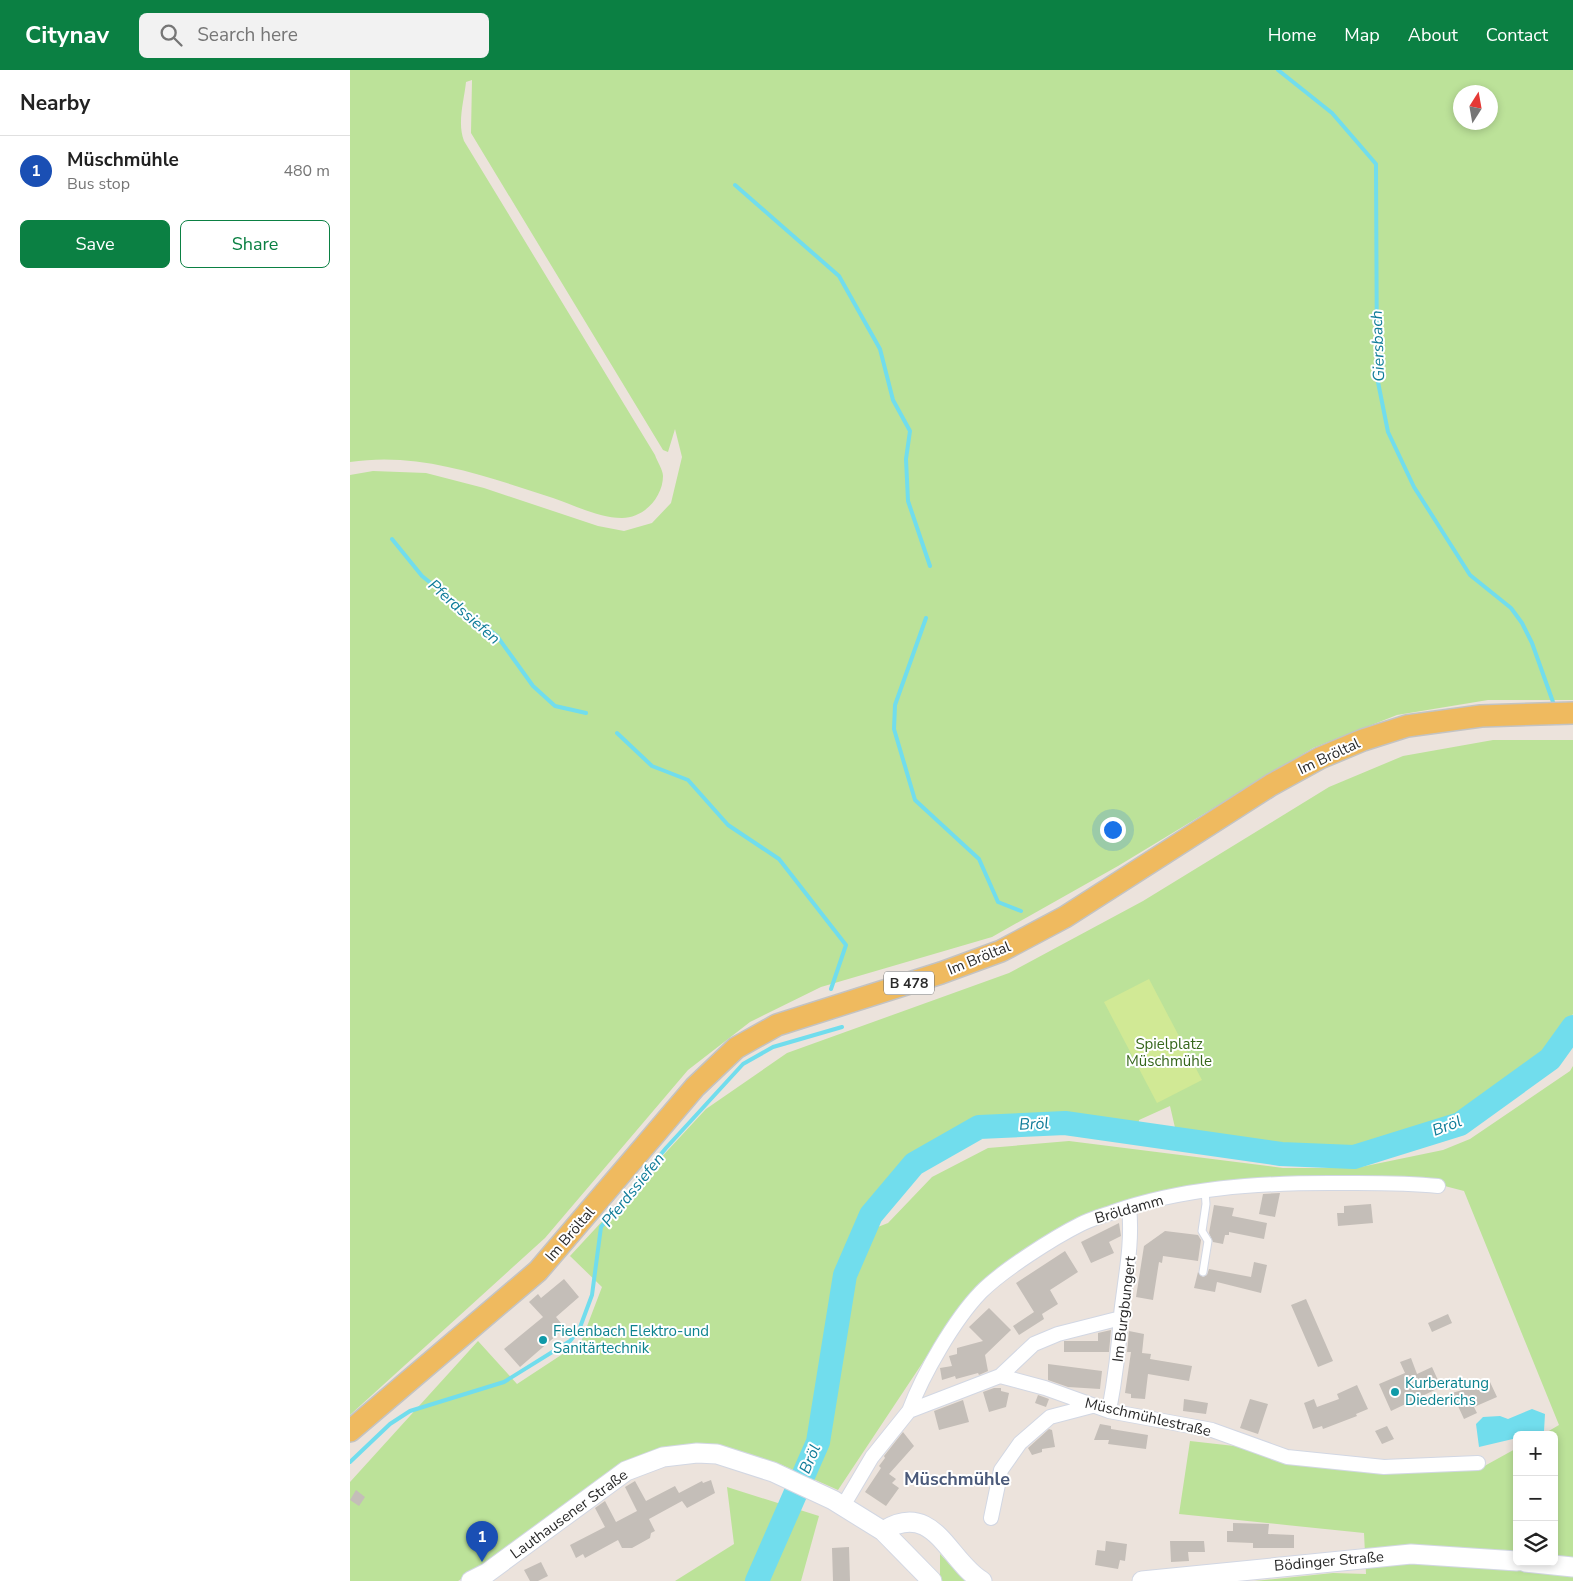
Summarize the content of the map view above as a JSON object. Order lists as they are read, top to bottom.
{
  "streets": {
    "main road": ["Im Bröltal", "B 478"],
    "street": [
      "Bröldamm",
      "Im Burgbungert",
      "Müschmühlestraße",
      "Lauthausener Straße",
      "Bödinger Straße"
    ]
  },
  "crossings": [
    ["Bröldamm", "Im Burgbungert"],
    ["Im Burgbungert", "Müschmühlestraße"]
  ],
  "districts": ["Müschmühle"],
  "water": ["Giersbach", "Pferdssiefen", "Bröl"],
  "parks": ["Spielplatz Müschmühle"],
  "places": ["Fielenbach Elektro-und Sanitärtechnik", "Kurberatung Diederichs"],
  "north": "top",
  "page": {
    "header": "Citynav",
    "search": "Search here",
    "nav": [
      "Home",
      "Map",
      "About",
      "Contact"
    ],
    "heading": "Nearby",
    "list": [
      {
        "mark": "1",
        "name": "Müschmühle",
        "note": "Bus stop",
        "value": "480 m"
      }
    ],
    "buttons": ["Save", "Share"],
    "map_buttons": ["+", "−"],
    "pins": "1"
  }
}
